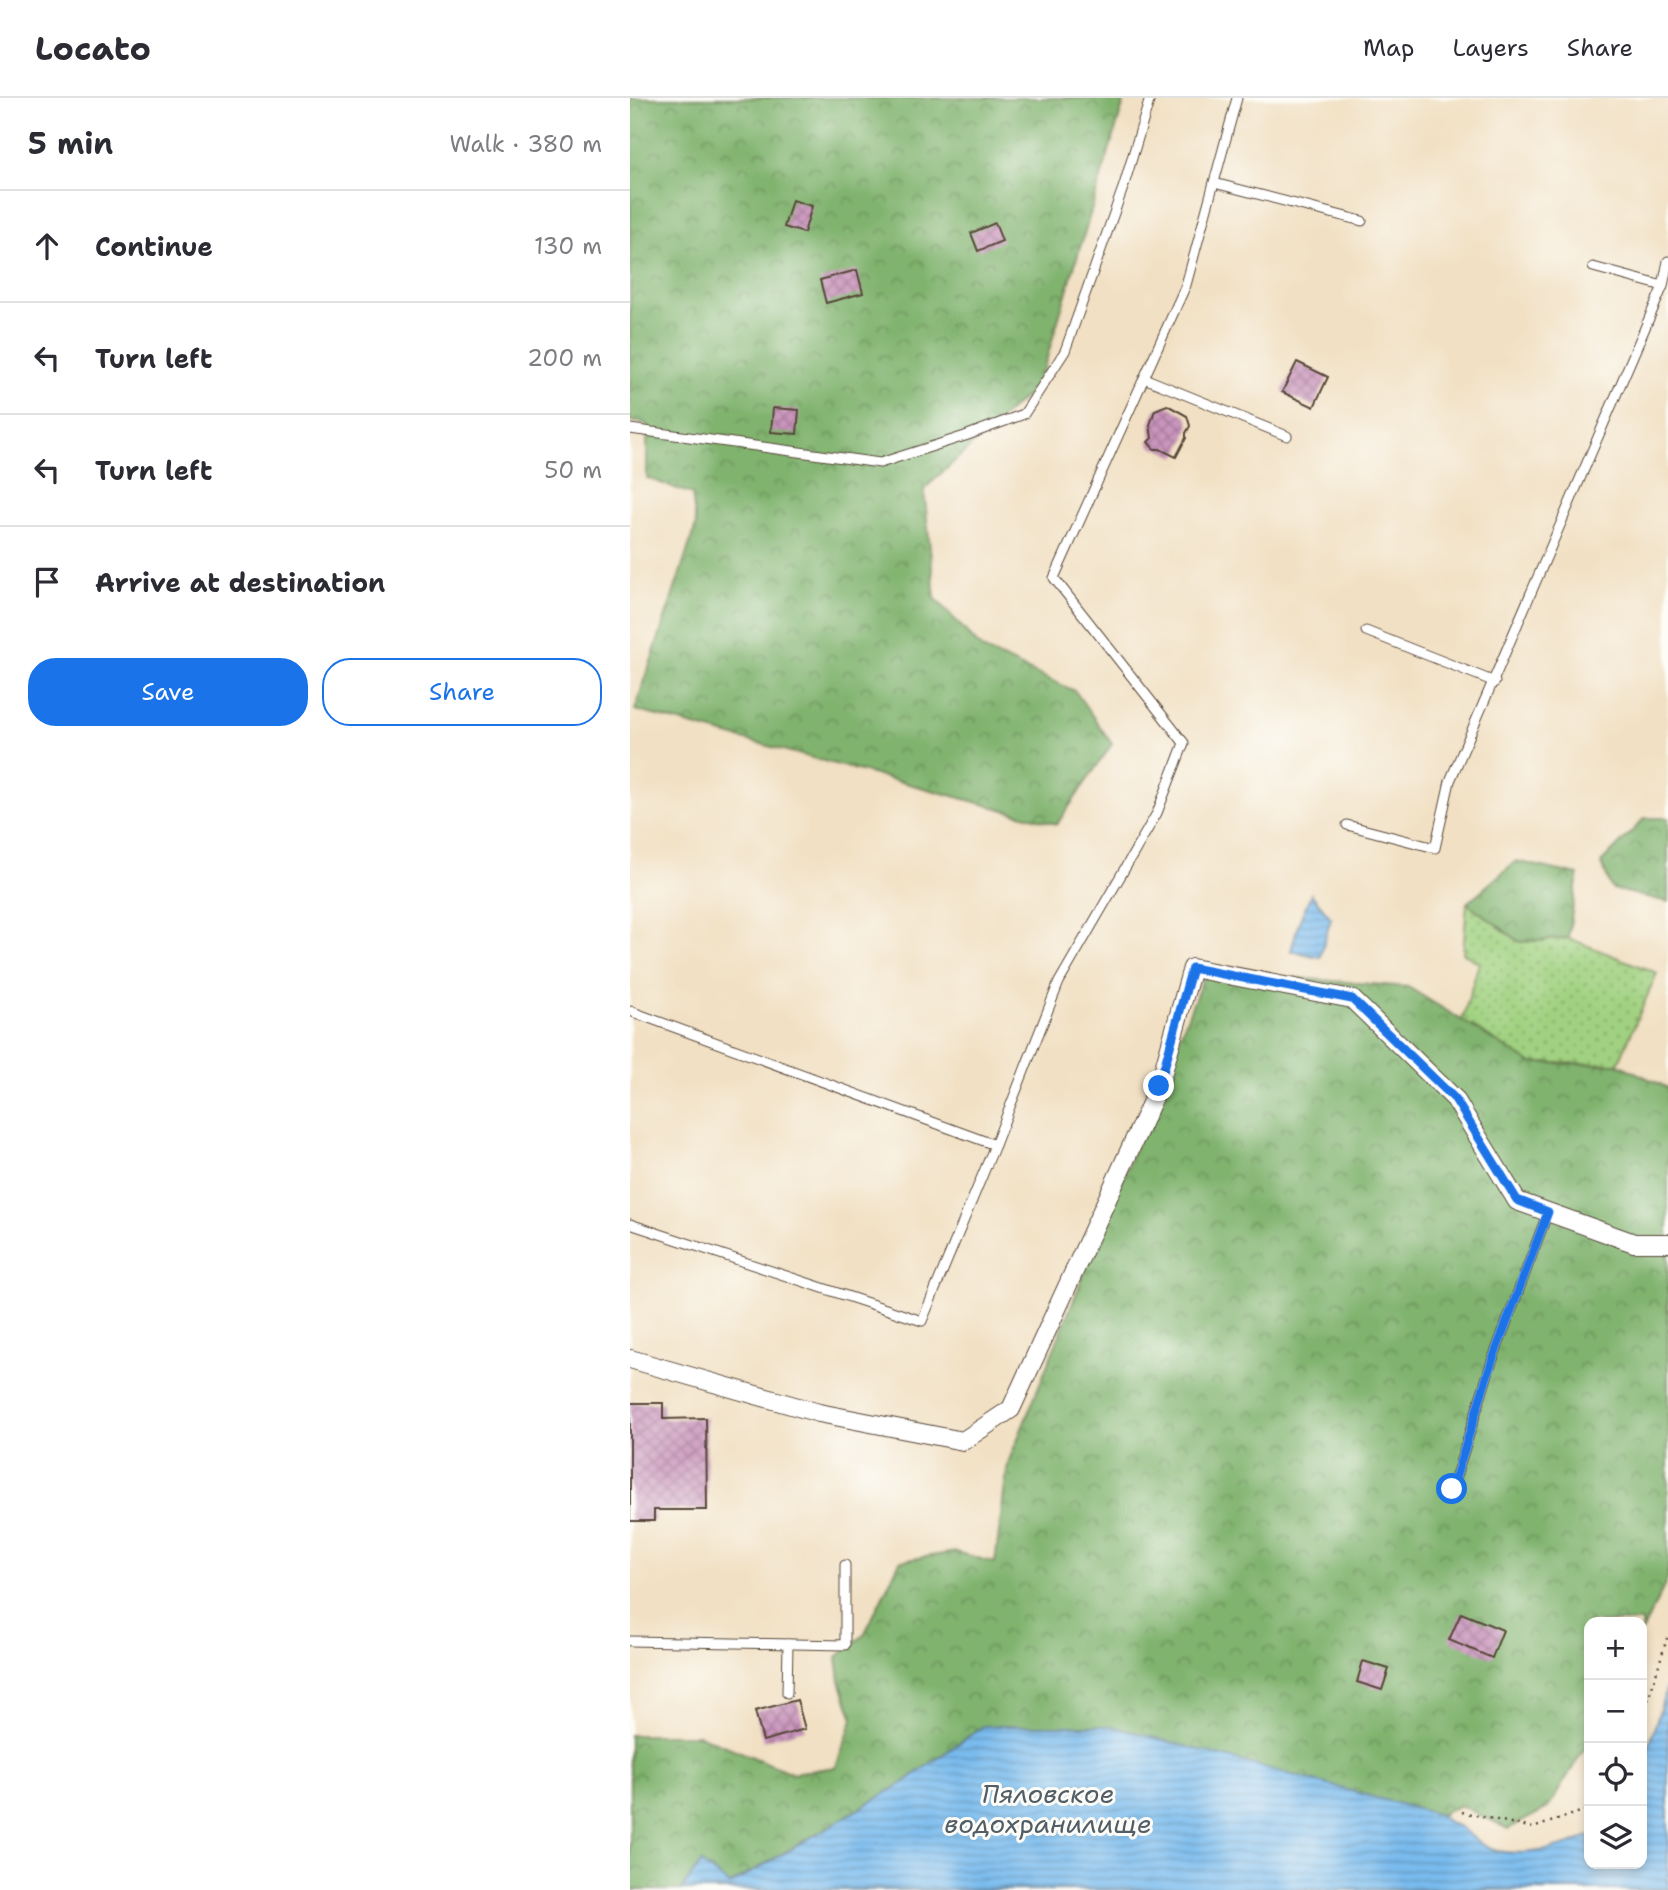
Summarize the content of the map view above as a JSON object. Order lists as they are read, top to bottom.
{
  "water": ["Пяловское водохранилище"],
  "page": {
    "header": "Locato",
    "nav": ["Map", "Layers", "Share"],
    "heading": ["5 min", "Walk · 380 m"],
    "list": [
      ["Continue", "130 m"],
      ["Turn left", "200 m"],
      ["Turn left", "50 m"],
      "Arrive at destination"
    ],
    "buttons": ["Save", "Share"],
    "map_buttons": ["+", "−"]
  }
}
